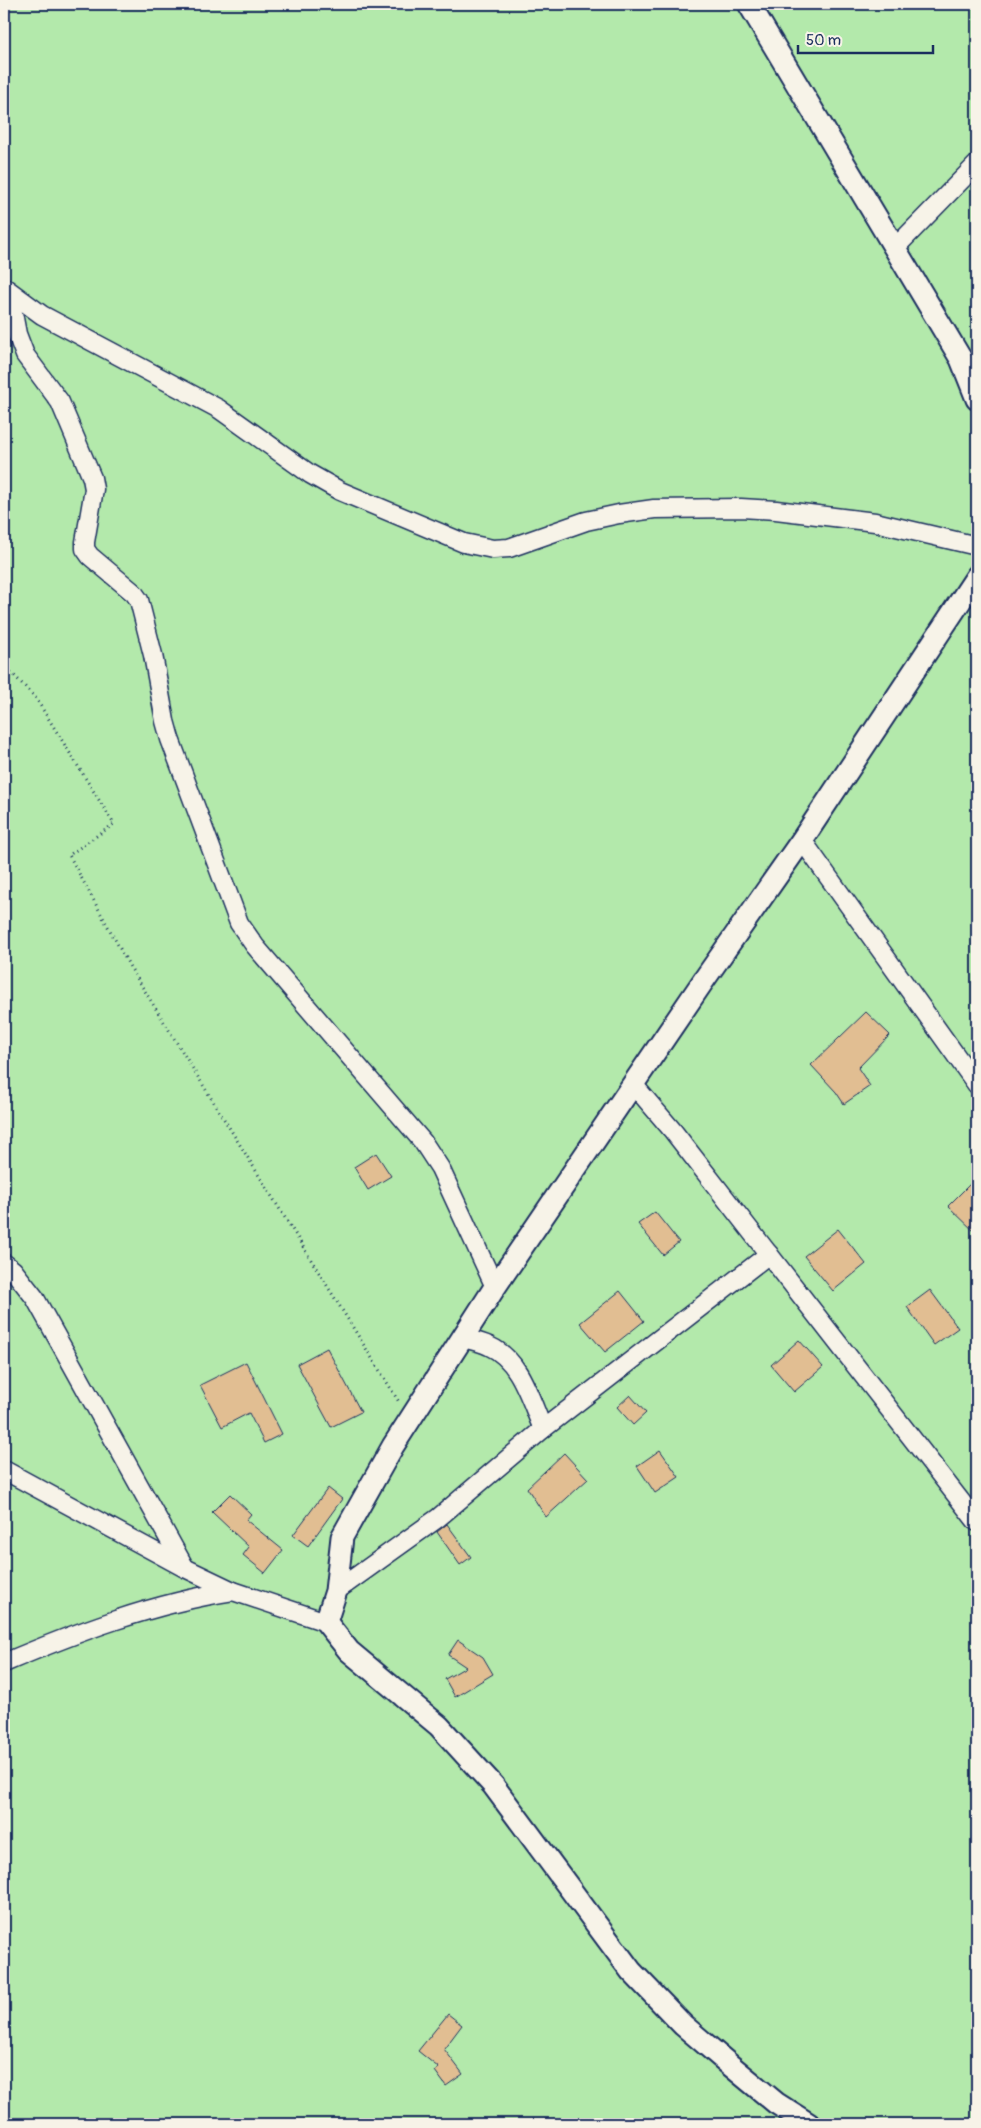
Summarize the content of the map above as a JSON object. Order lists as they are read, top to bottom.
{
  "scale_bar": "50 m"
}
